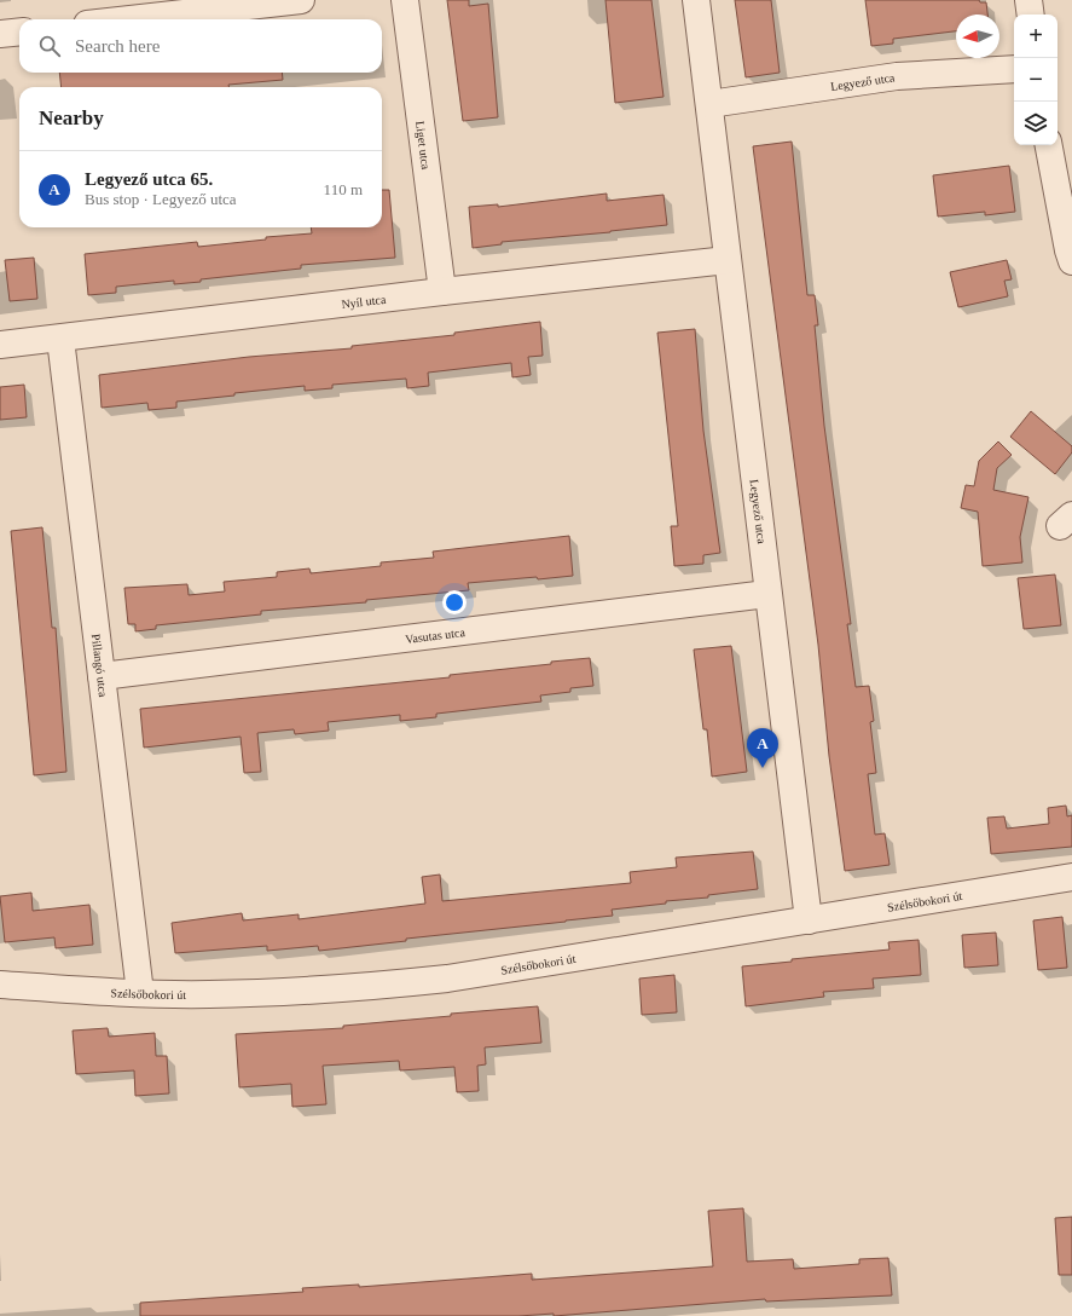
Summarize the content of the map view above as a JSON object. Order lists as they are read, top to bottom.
{
  "streets": {
    "street": [
      "Legyező utca",
      "Liget utca",
      "Nyíl utca",
      "Vasutas utca",
      "Pillangó utca",
      "Szélsőbokori út"
    ]
  },
  "crossings": [
    ["Legyező utca", "Nyíl utca"],
    ["Legyező utca", "Vasutas utca"],
    ["Legyező utca", "Szélsőbokori út"],
    ["Liget utca", "Nyíl utca"],
    ["Nyíl utca", "Pillangó utca"],
    ["Vasutas utca", "Pillangó utca"],
    ["Pillangó utca", "Szélsőbokori út"]
  ],
  "north": "left",
  "page": {
    "map_buttons": ["+", "−"],
    "search": "Search here",
    "heading": "Nearby",
    "list": [
      {
        "mark": "A",
        "name": "Legyező utca 65.",
        "note": "Bus stop · Legyező utca",
        "value": "110 m"
      }
    ],
    "pins": "A"
  }
}
